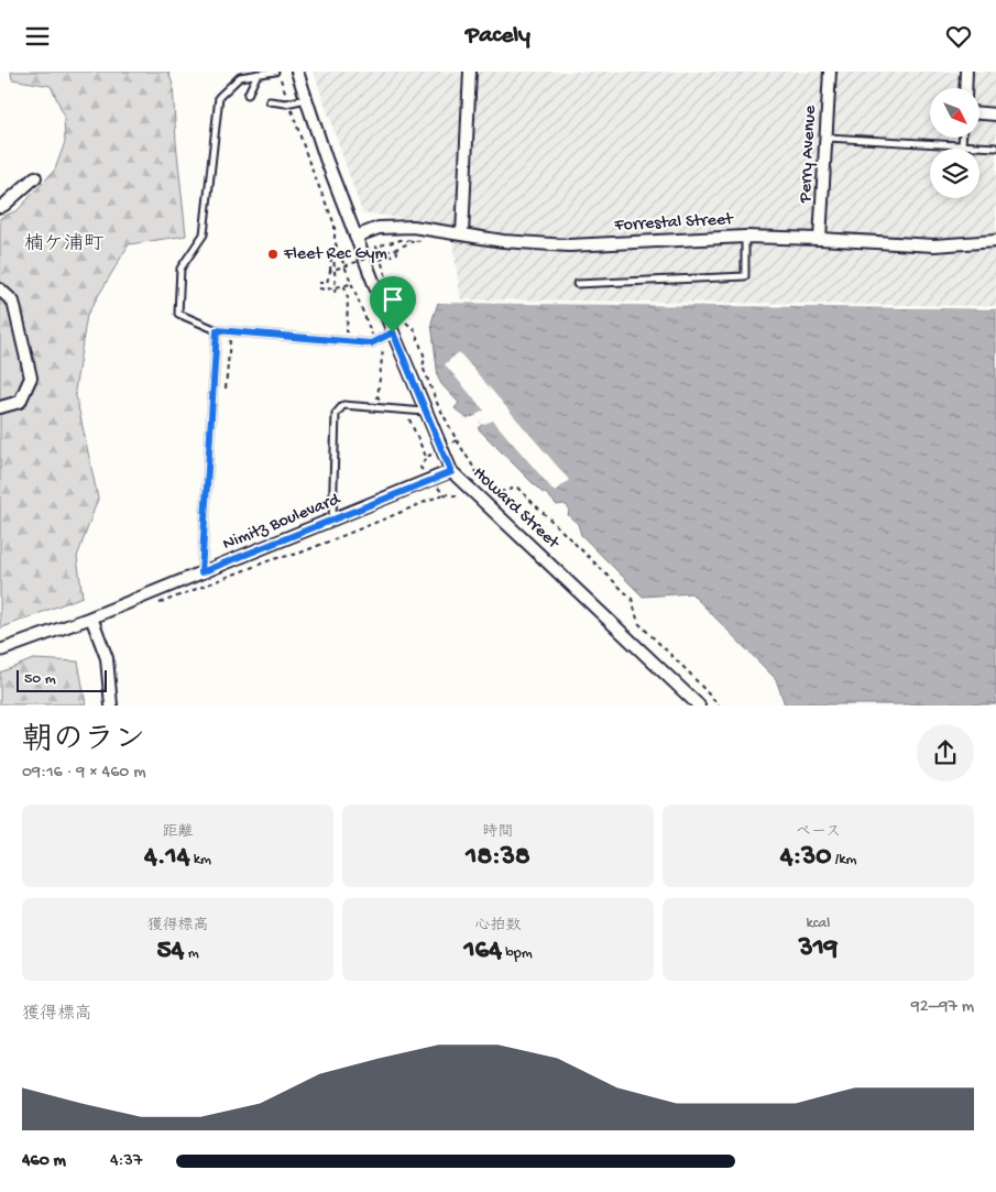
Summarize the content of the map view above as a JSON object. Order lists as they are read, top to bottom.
{
  "streets": {
    "street": [
      "Perry Avenue",
      "Forrestal Street",
      "Howard Street",
      "Nimitz Boulevard"
    ]
  },
  "crossings": [
    ["Perry Avenue", "Forrestal Street"],
    ["Forrestal Street", "Howard Street"],
    ["Howard Street", "Nimitz Boulevard"]
  ],
  "districts": ["楠ケ浦町"],
  "places": ["Fleet Rec Gym"],
  "scale_bar": "50 m",
  "north": "bottom right",
  "page": {
    "header": "Pacely",
    "scale": "50 m",
    "heading": ["朝のラン", "09:16 · 9 × 460 m"],
    "stats": [
      ["距離", "4.14 km"],
      ["時間", "18:38"],
      ["ペース", "4:30 /km"],
      ["獲得標高", "54 m"],
      ["心拍数", "164 bpm"],
      ["kcal", "319"]
    ],
    "chart": ["獲得標高", "92–97 m"],
    "list": [
      {
        "name": "460 m",
        "note": "4:37"
      }
    ]
  }
}
